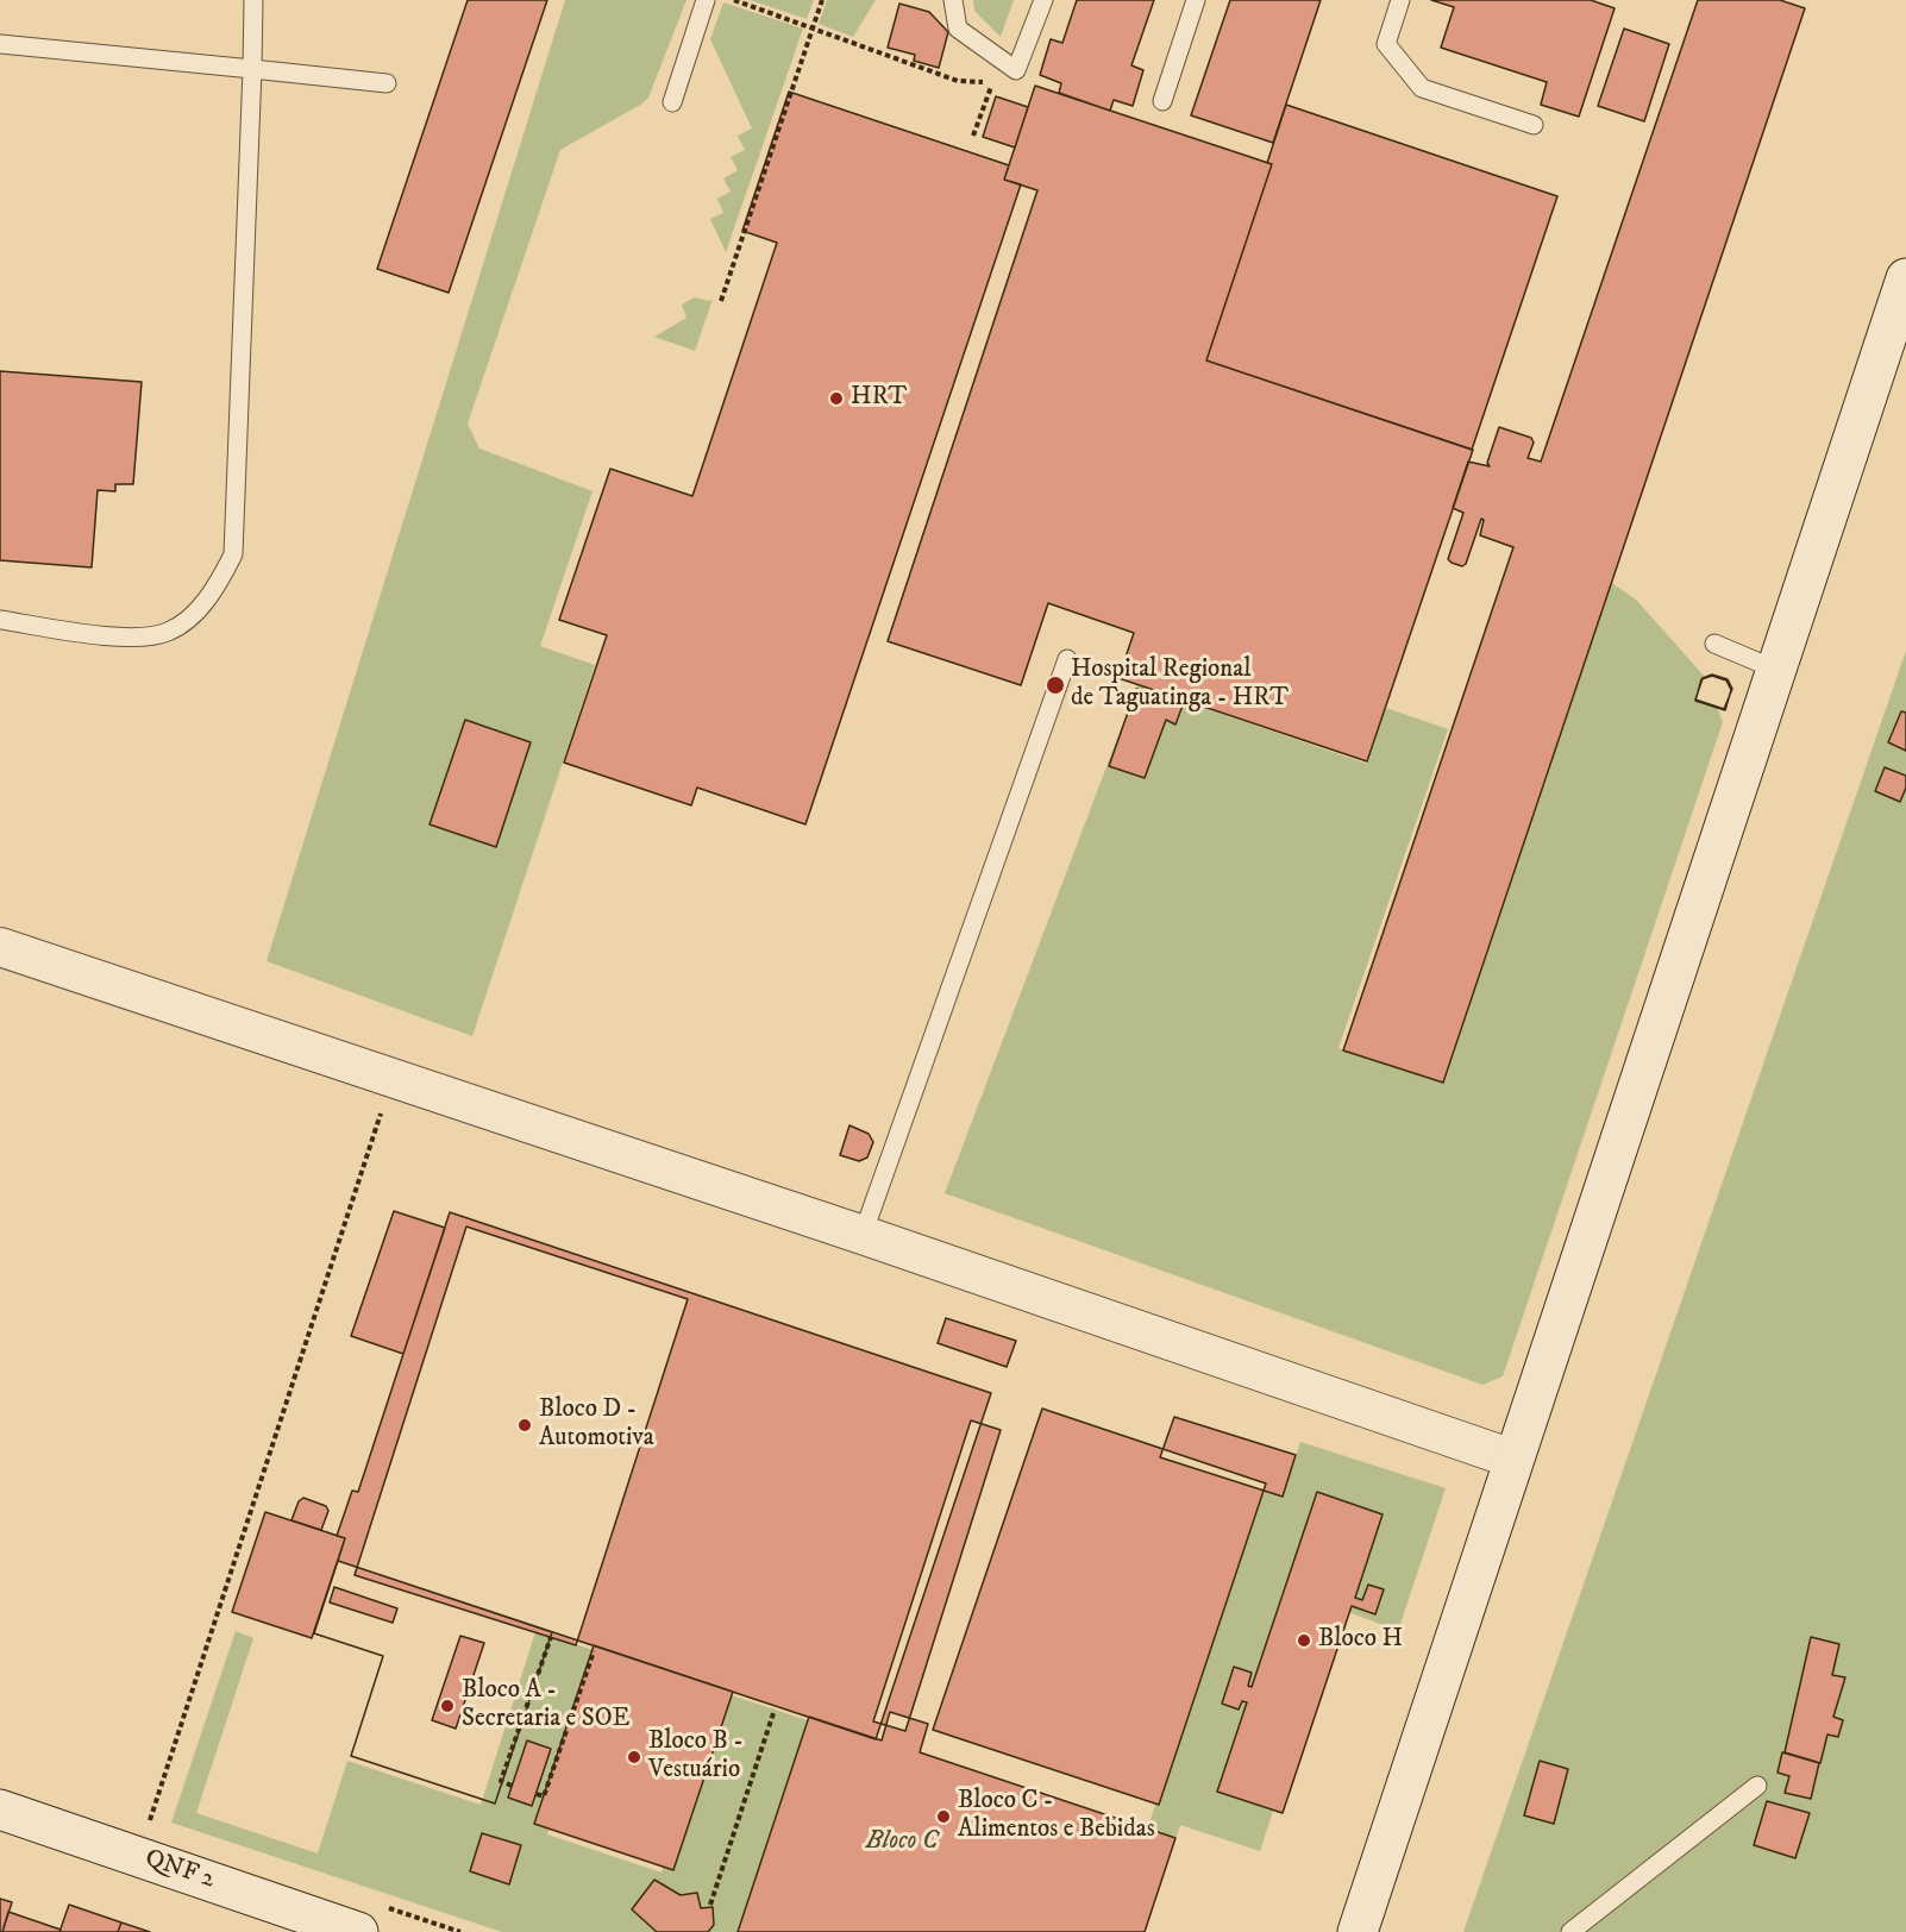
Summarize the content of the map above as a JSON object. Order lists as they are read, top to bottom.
{
  "streets": {
    "street": ["QNF 2"]
  },
  "parks": ["Bloco C"],
  "places": [
    "HRT",
    "Hospital Regional de Taguatinga - HRT",
    "Bloco D - Automotiva",
    "Bloco H",
    "Bloco A - Secretaria e SOE",
    "Bloco B - Vestuário",
    "Bloco C - Alimentos e Bebidas"
  ]
}
